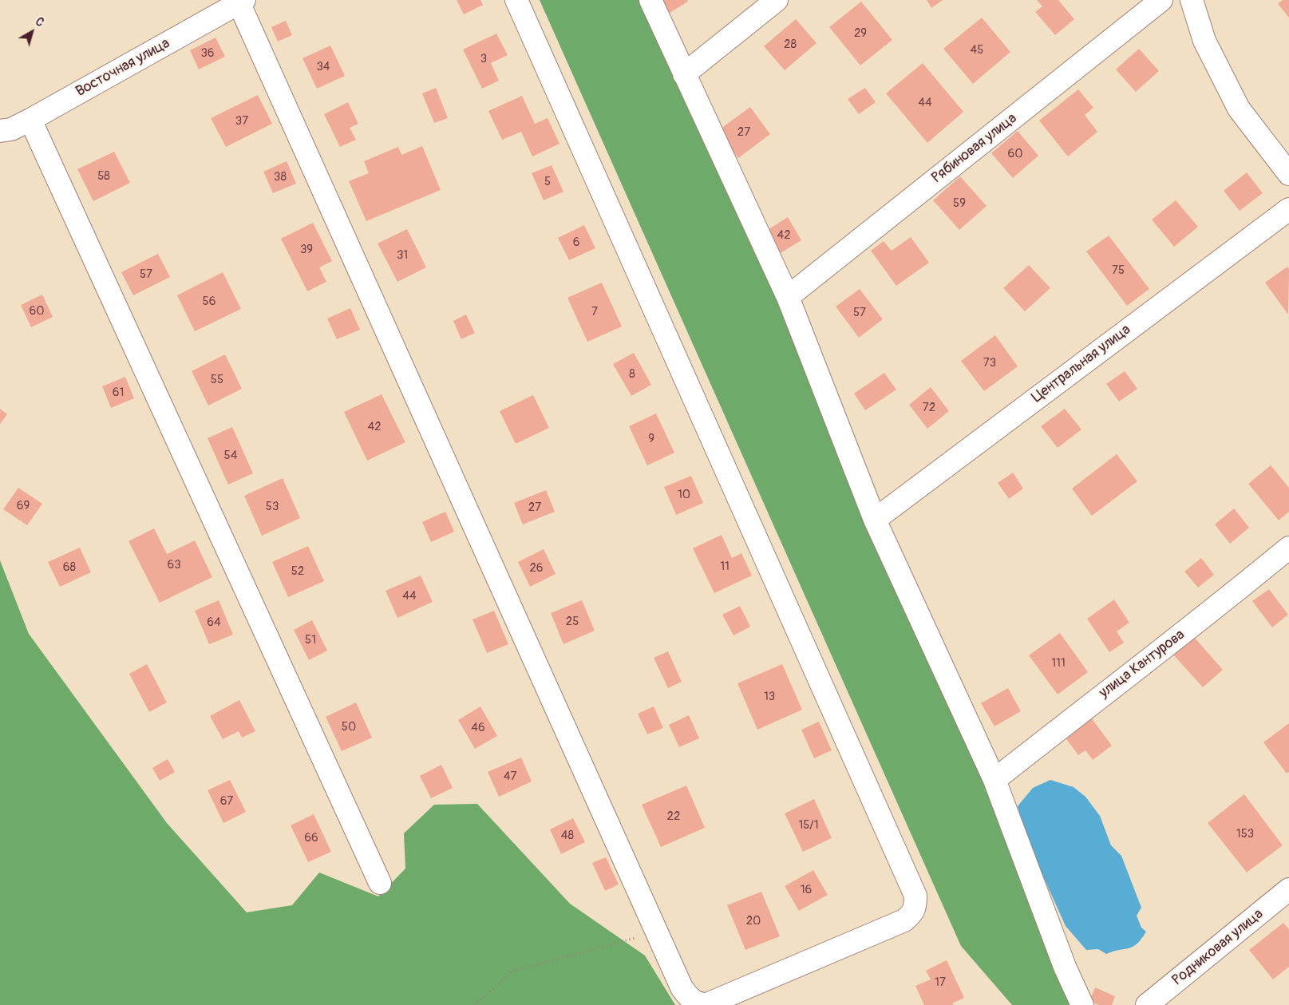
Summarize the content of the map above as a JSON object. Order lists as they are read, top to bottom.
{
  "streets": {
    "street": [
      "Восточная улица",
      "Рябиновая улица",
      "Центральная улица",
      "улица Кантурова",
      "Родниковая улица"
    ]
  },
  "house_numbers": [
    "29",
    "28",
    "45",
    "36",
    "3",
    "34",
    "44",
    "37",
    "27",
    "60",
    "58",
    "38",
    "5",
    "59",
    "42",
    "6",
    "39",
    "31",
    "75",
    "57",
    "56",
    "60",
    "7",
    "57",
    "73",
    "8",
    "55",
    "61",
    "72",
    "42",
    "9",
    "54",
    "10",
    "69",
    "53",
    "27",
    "63",
    "11",
    "68",
    "26",
    "52",
    "44",
    "25",
    "64",
    "51",
    "111",
    "13",
    "50",
    "46",
    "47",
    "67",
    "22",
    "15/1",
    "153",
    "48",
    "66",
    "16",
    "20",
    "17"
  ],
  "north": "top right"
}
